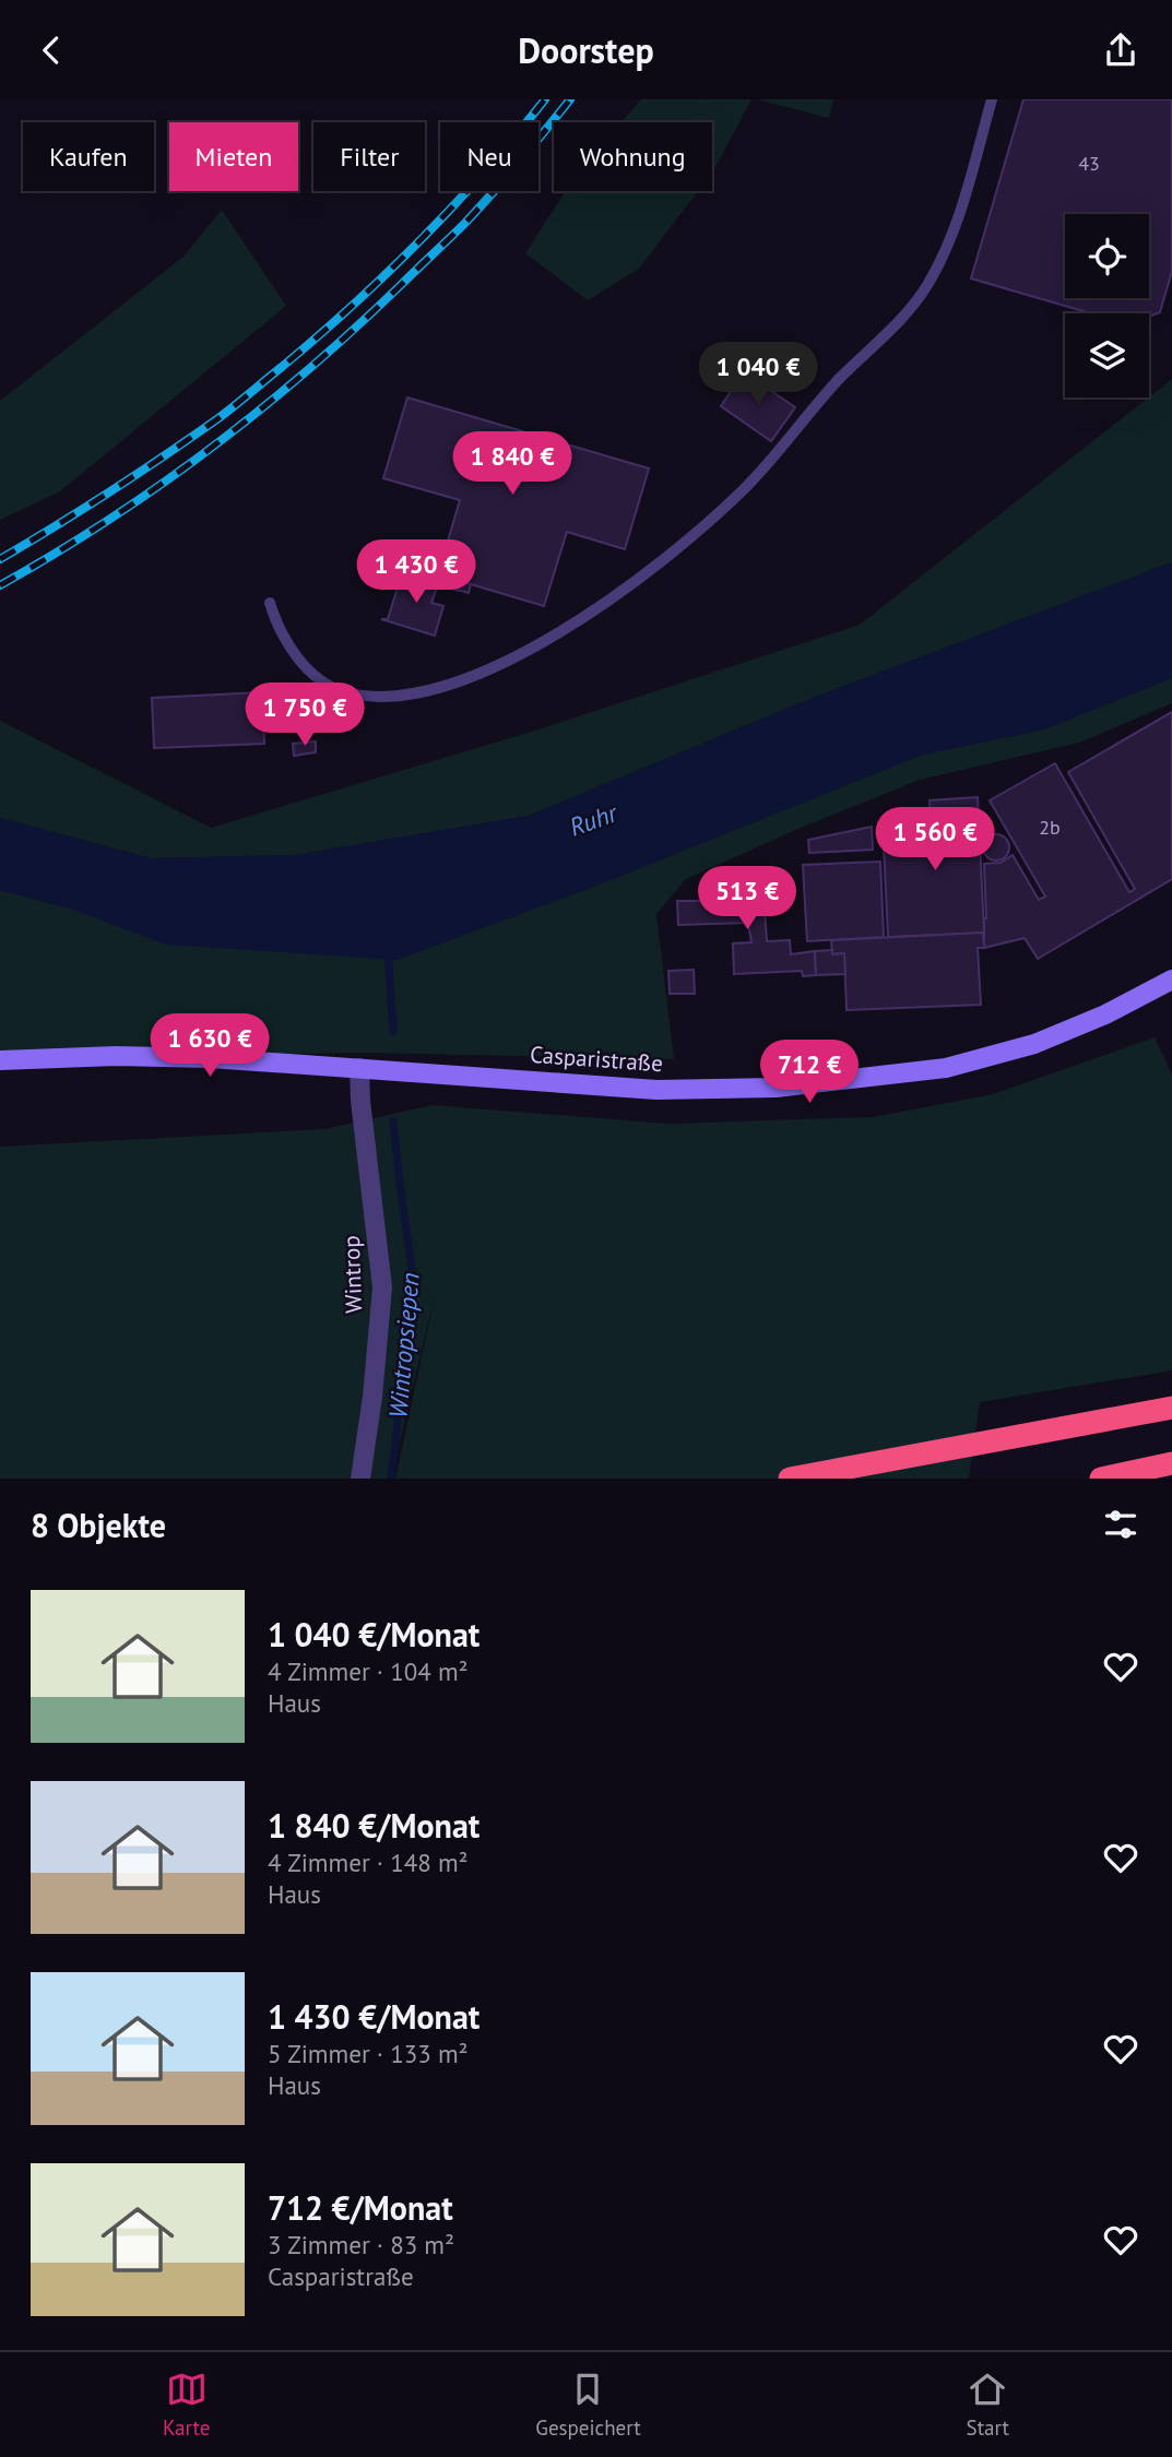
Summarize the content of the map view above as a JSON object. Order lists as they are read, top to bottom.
{
  "streets": {
    "main road": ["Casparistraße"],
    "street": ["Wintrop"]
  },
  "crossings": [
    ["Casparistraße", "Wintrop"]
  ],
  "water": ["Ruhr", "Wintropsiepen"],
  "house_numbers": ["43", "2b"],
  "page": {
    "header": "Doorstep",
    "chip": [
      "Kaufen",
      "Mieten",
      "Filter",
      "Neu",
      "Wohnung"
    ],
    "price": [
      "1 040 €",
      "1 840 €",
      "1 430 €",
      "1 750 €",
      "1 560 €",
      "513 €",
      "1 630 €",
      "712 €"
    ],
    "heading": "8 Objekte",
    "list": [
      {
        "name": "1 040 €/Monat",
        "note": "4 Zimmer · 104 m² · Haus"
      },
      {
        "name": "1 840 €/Monat",
        "note": "4 Zimmer · 148 m² · Haus"
      },
      {
        "name": "1 430 €/Monat",
        "note": "5 Zimmer · 133 m² · Haus"
      },
      {
        "name": "712 €/Monat",
        "note": "3 Zimmer · 83 m² · Casparistraße"
      }
    ],
    "tabs": ["Karte", "Gespeichert", "Start"]
  }
}
